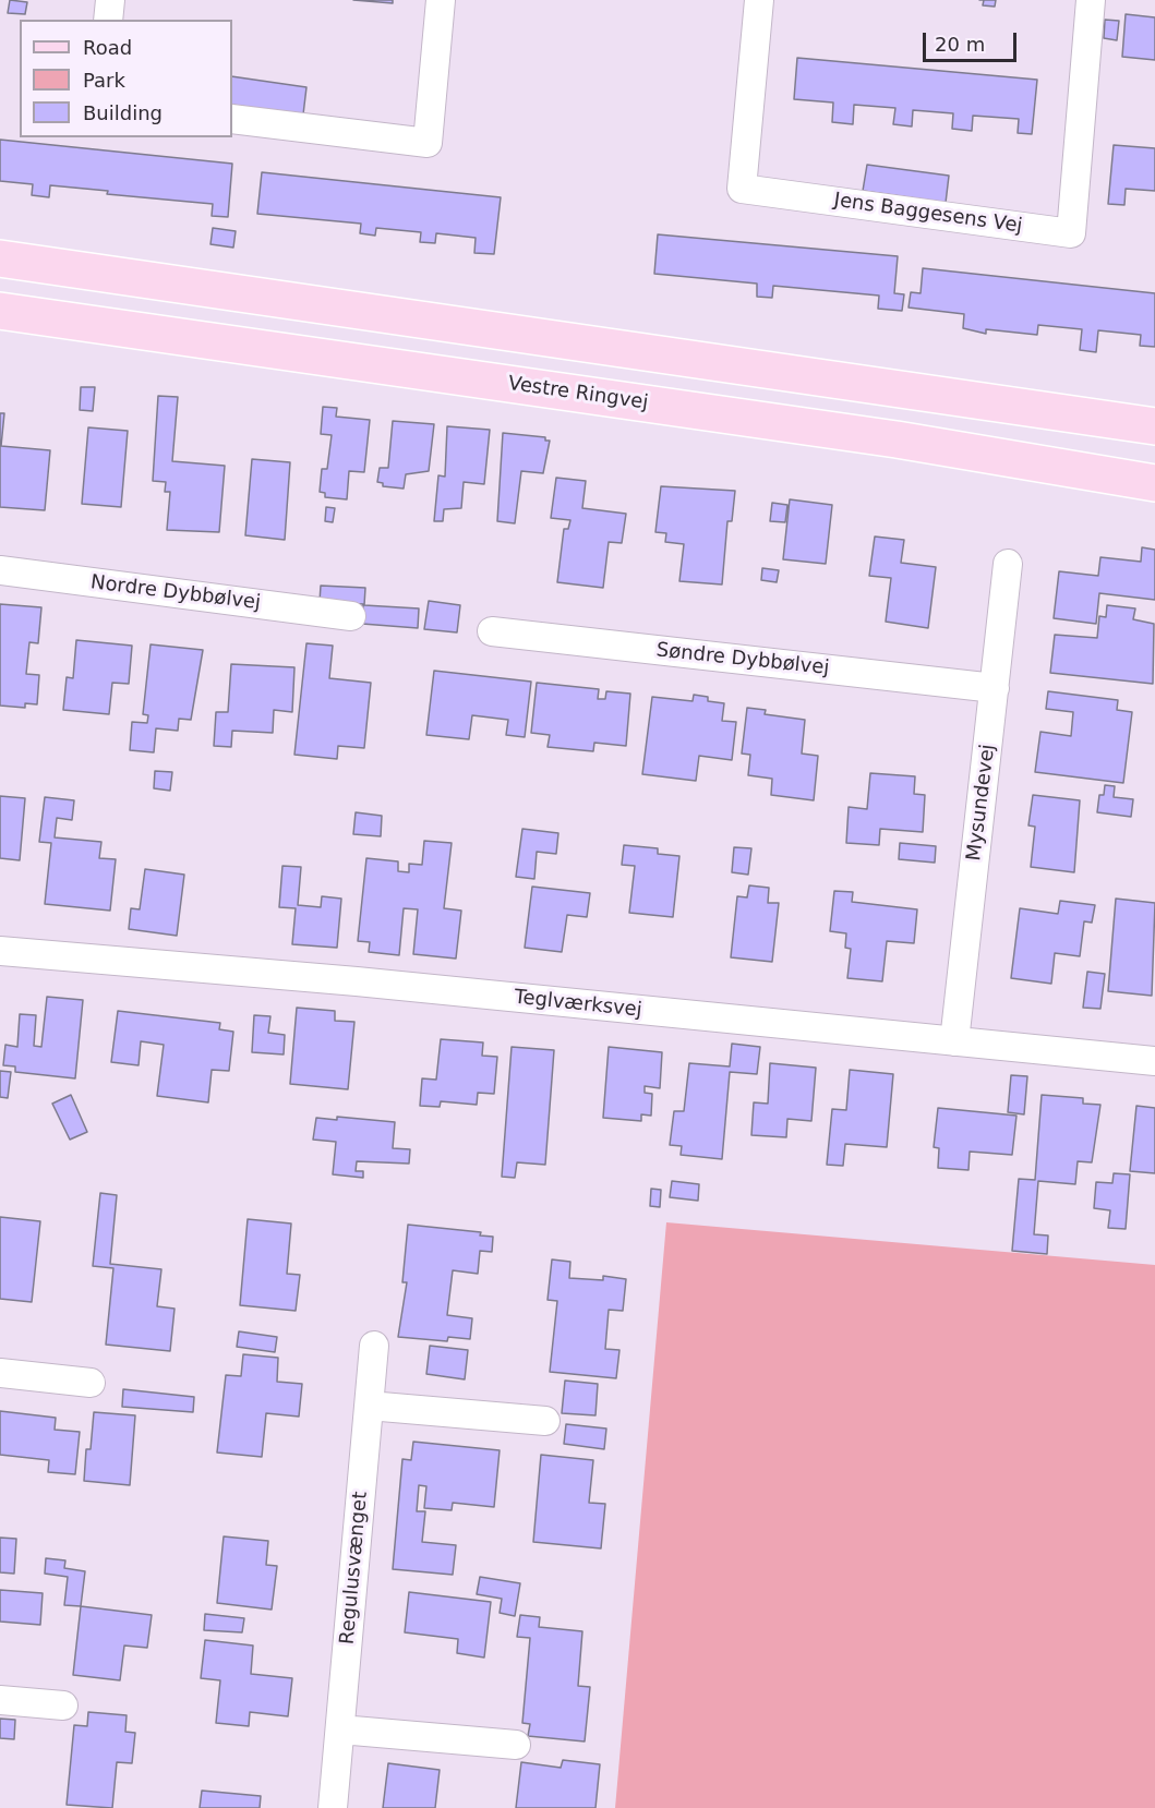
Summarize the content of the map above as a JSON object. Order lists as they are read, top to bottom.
{
  "streets": {
    "main road": ["Vestre Ringvej"],
    "street": [
      "Jens Baggesens Vej",
      "Nordre Dybbølvej",
      "Søndre Dybbølvej",
      "Mysundevej",
      "Teglværksvej",
      "Regulusvænget"
    ]
  },
  "crossings": [
    ["Søndre Dybbølvej", "Mysundevej"],
    ["Mysundevej", "Teglværksvej"]
  ],
  "legend": ["Road", "Park", "Building"],
  "scale_bar": "20 m"
}
